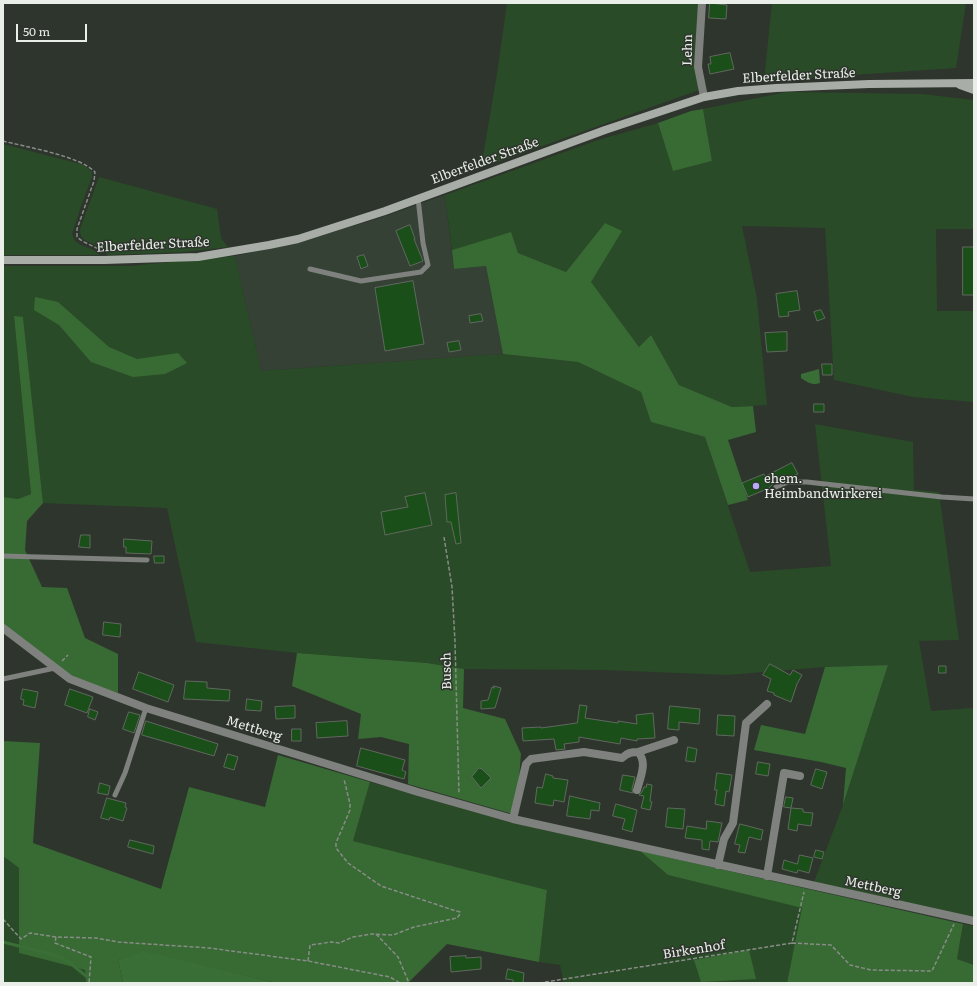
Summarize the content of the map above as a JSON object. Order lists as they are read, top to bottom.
{
  "streets": {
    "main road": ["Elberfelder Straße"],
    "street": ["Lehn", "Mettberg"],
    "path": ["Busch", "Birkenhof"]
  },
  "crossings": [
    ["Lehn", "Elberfelder Straße"],
    ["Busch", "Mettberg"],
    ["Mettberg", "Birkenhof"]
  ],
  "places": ["ehem. Heimbandwirkerei"],
  "scale_bar": "50 m"
}
